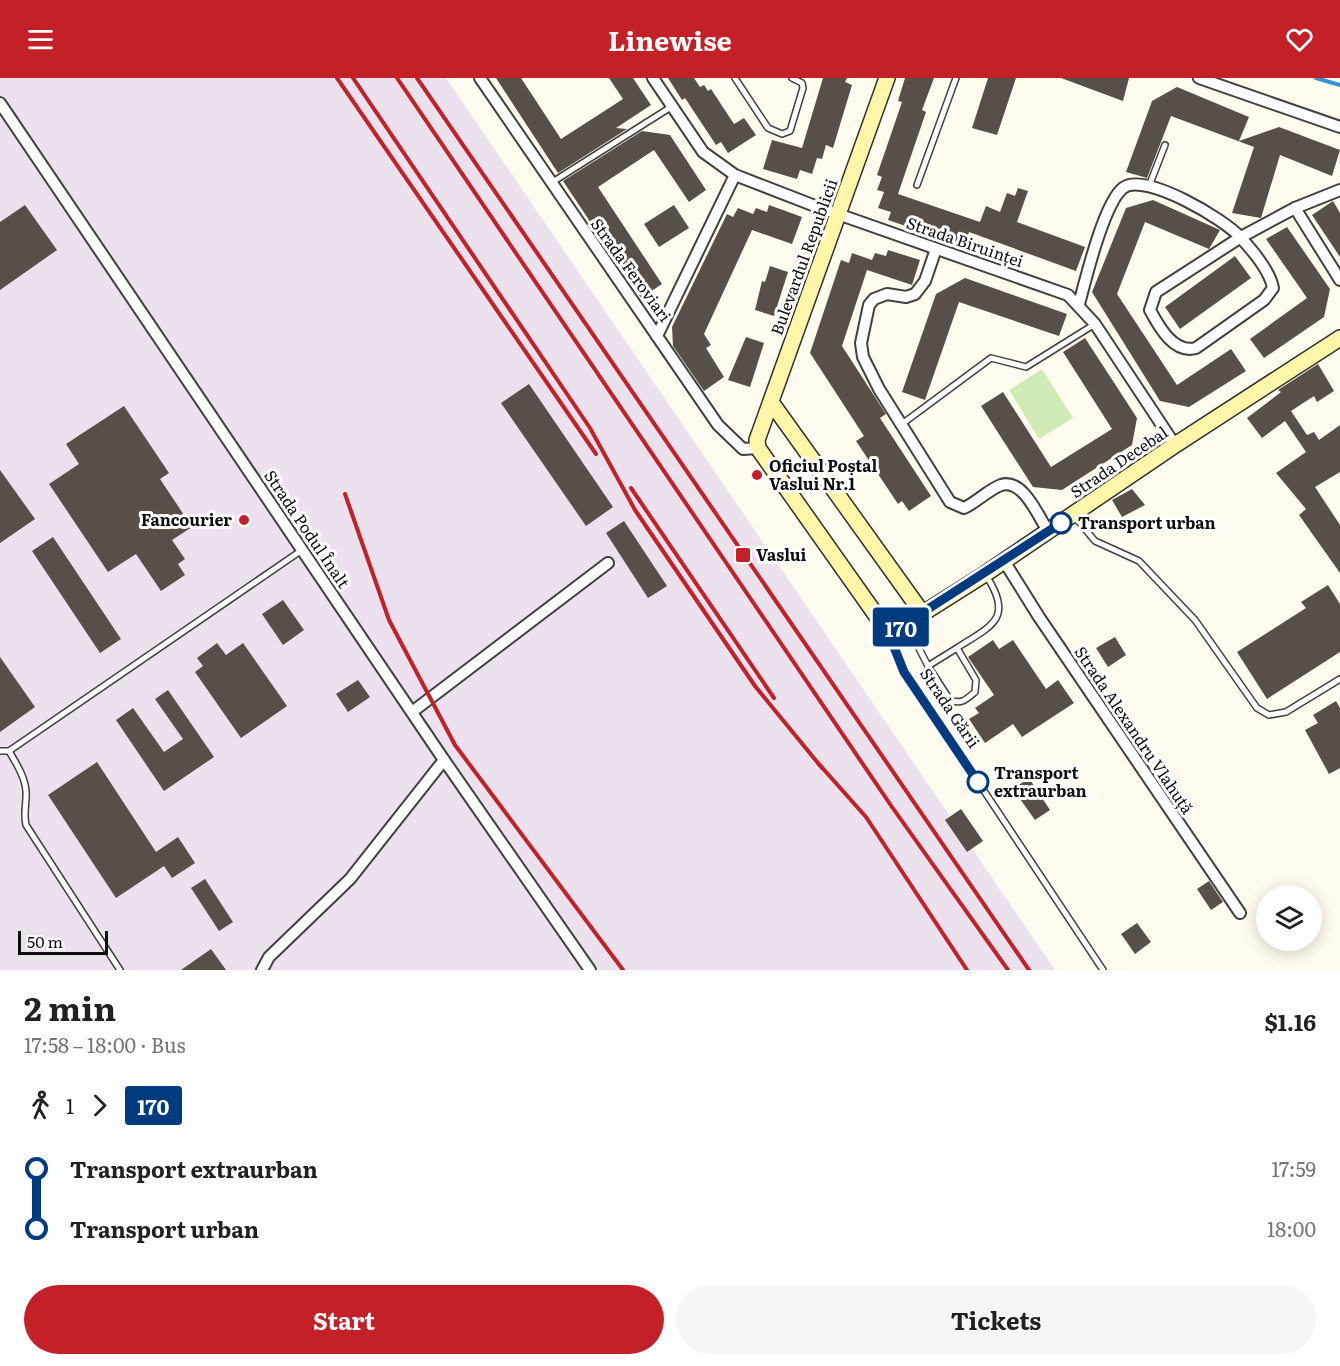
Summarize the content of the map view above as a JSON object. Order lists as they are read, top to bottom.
{
  "streets": {
    "street": [
      "Strada Biruinței",
      "Bulevardul Republicii",
      "Strada Feroviari",
      "Strada Decebal",
      "Strada Podul Înalt",
      "Strada Gării",
      "Strada Alexandru Vlahuță"
    ]
  },
  "crossings": [
    ["Strada Biruinței", "Bulevardul Republicii"],
    ["Strada Biruinței", "Strada Feroviari"],
    ["Strada Biruinței", "Strada Decebal"],
    ["Bulevardul Republicii", "Strada Gării"],
    ["Strada Decebal", "Strada Gării"],
    ["Strada Decebal", "Strada Alexandru Vlahuță"]
  ],
  "places": {
    "other": [
      "Oficiul Poștal Vaslui Nr.1",
      "Fancourier",
      "Transport urban",
      "Transport extraurban"
    ],
    "transit": ["Vaslui"]
  },
  "lines": ["bus line 170"],
  "scale_bar": "50 m",
  "page": {
    "header": "Linewise",
    "on_map": "170",
    "scale": "50 m",
    "heading": ["2 min", "17:58 – 18:00 · Bus", "$1.16"],
    "legs": ["1", "170"],
    "list": [
      {
        "name": "Transport extraurban",
        "value": "17:59"
      },
      {
        "name": "Transport urban",
        "value": "18:00"
      }
    ],
    "buttons": ["Start", "Tickets"]
  }
}
